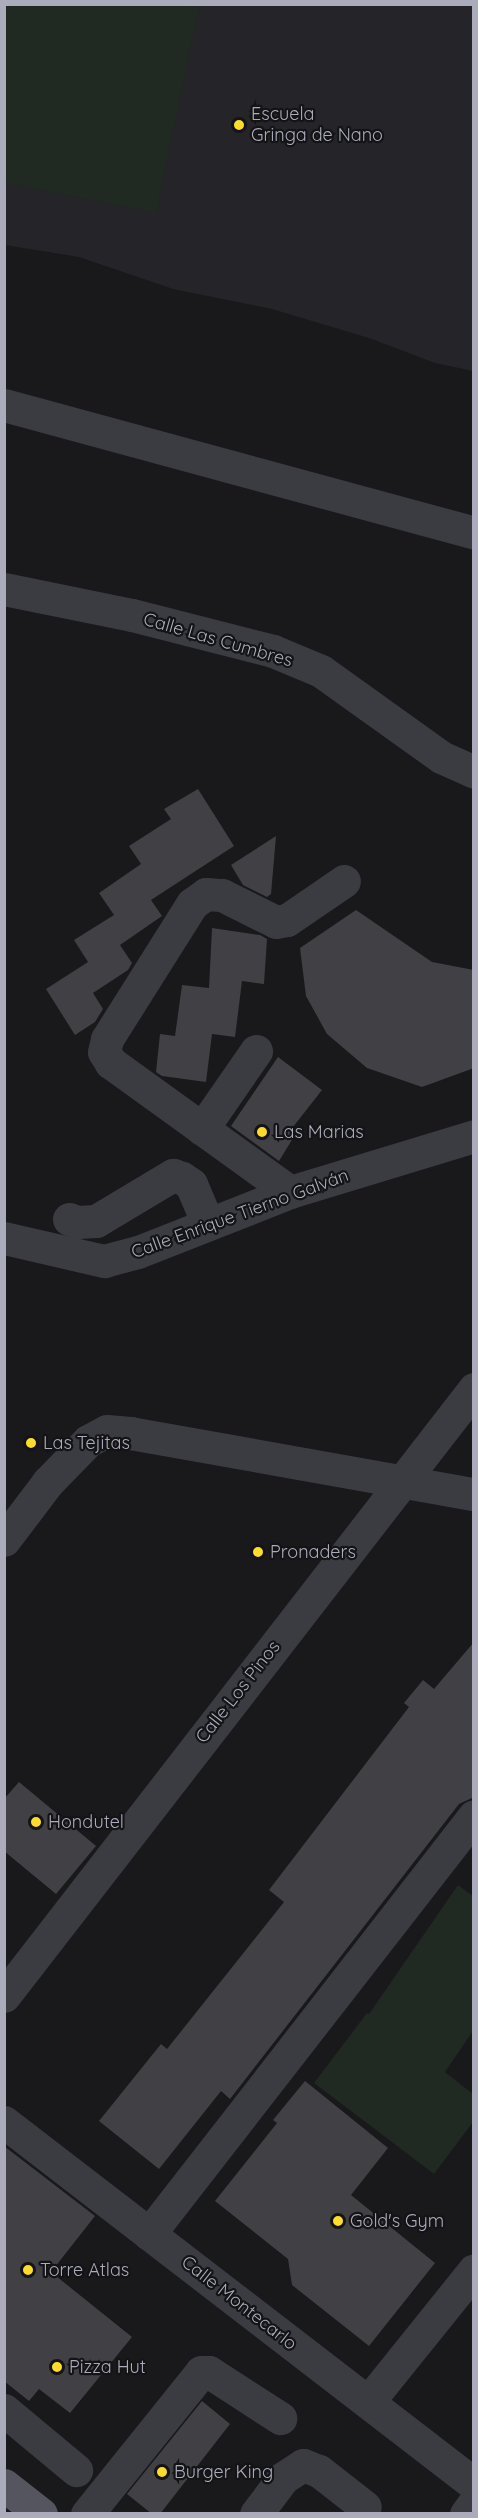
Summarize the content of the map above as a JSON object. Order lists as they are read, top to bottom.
{
  "streets": {
    "street": [
      "Calle Las Cumbres",
      "Calle Enrique Tierno Galván",
      "Calle Los Pinos",
      "Calle Montecarlo"
    ]
  },
  "places": [
    "Escuela Gringa de Nano",
    "Las Marias",
    "Las Tejitas",
    "Pronaders",
    "Hondutel",
    "Gold's Gym",
    "Torre Atlas",
    "Pizza Hut",
    "Burger King"
  ]
}
